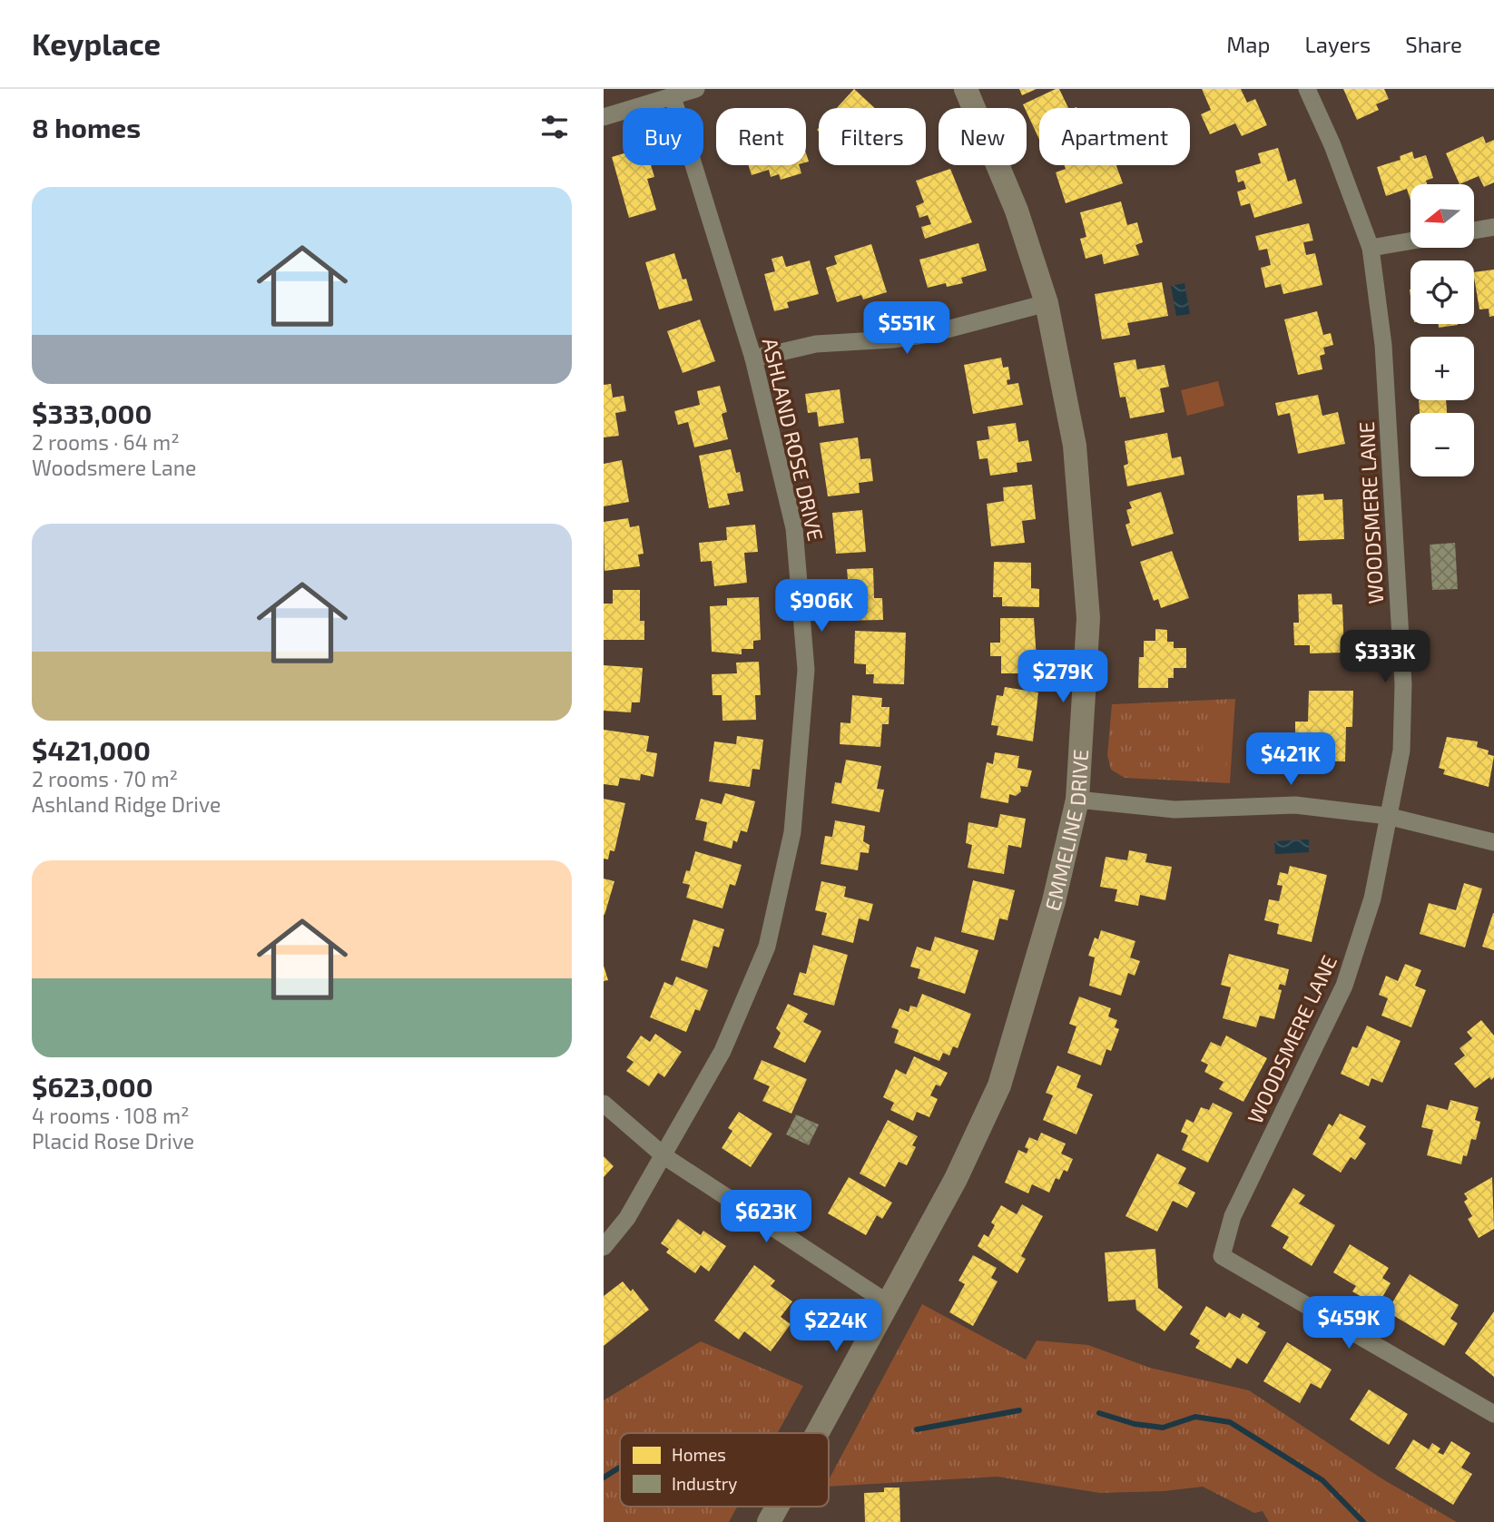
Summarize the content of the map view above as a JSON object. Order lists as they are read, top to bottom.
{
  "streets": {
    "street": ["ASHLAND ROSE DRIVE", "WOODSMERE LANE", "EMMELINE DRIVE"]
  },
  "legend": ["Homes", "Industry"],
  "north": "left",
  "page": {
    "header": "Keyplace",
    "nav": ["Map", "Layers", "Share"],
    "heading": "8 homes",
    "chip": [
      "Buy",
      "Rent",
      "Filters",
      "New",
      "Apartment"
    ],
    "list": [
      {
        "name": "$333,000",
        "note": "2 rooms · 64 m² · Woodsmere Lane"
      },
      {
        "name": "$421,000",
        "note": "2 rooms · 70 m² · Ashland Ridge Drive"
      },
      {
        "name": "$623,000",
        "note": "4 rooms · 108 m² · Placid Rose Drive"
      }
    ],
    "map_buttons": ["+", "−"],
    "price": [
      "$551K",
      "$906K",
      "$333K",
      "$279K",
      "$421K",
      "$623K",
      "$459K",
      "$224K"
    ]
  }
}
